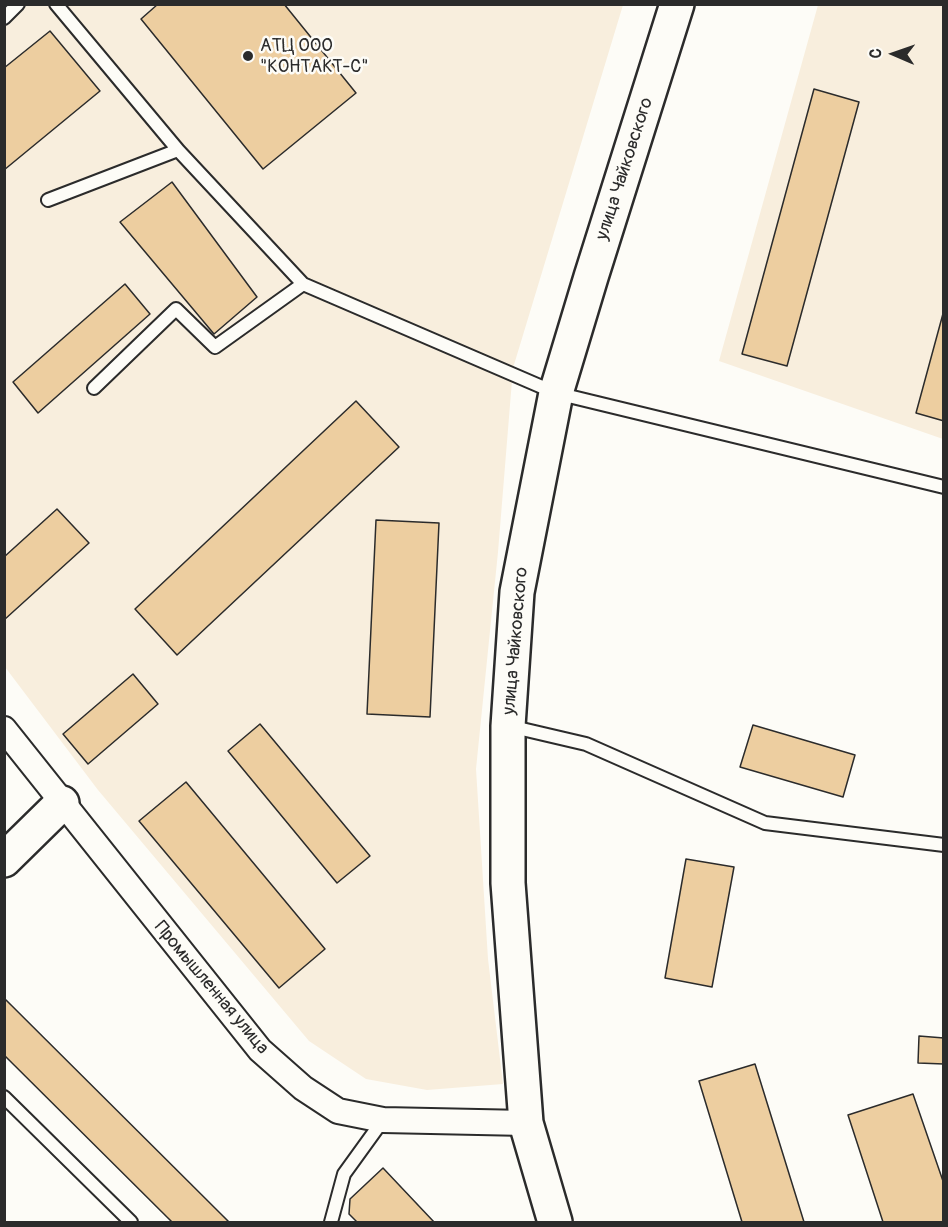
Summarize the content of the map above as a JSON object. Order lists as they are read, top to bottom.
{
  "streets": {
    "main road": ["улица Чайковского"],
    "street": ["Промышленная улица"]
  },
  "crossings": [
    ["улица Чайковского", "Промышленная улица"]
  ],
  "places": ["АТЦ ООО \"КОНТАКТ-С\""],
  "north": "left"
}
